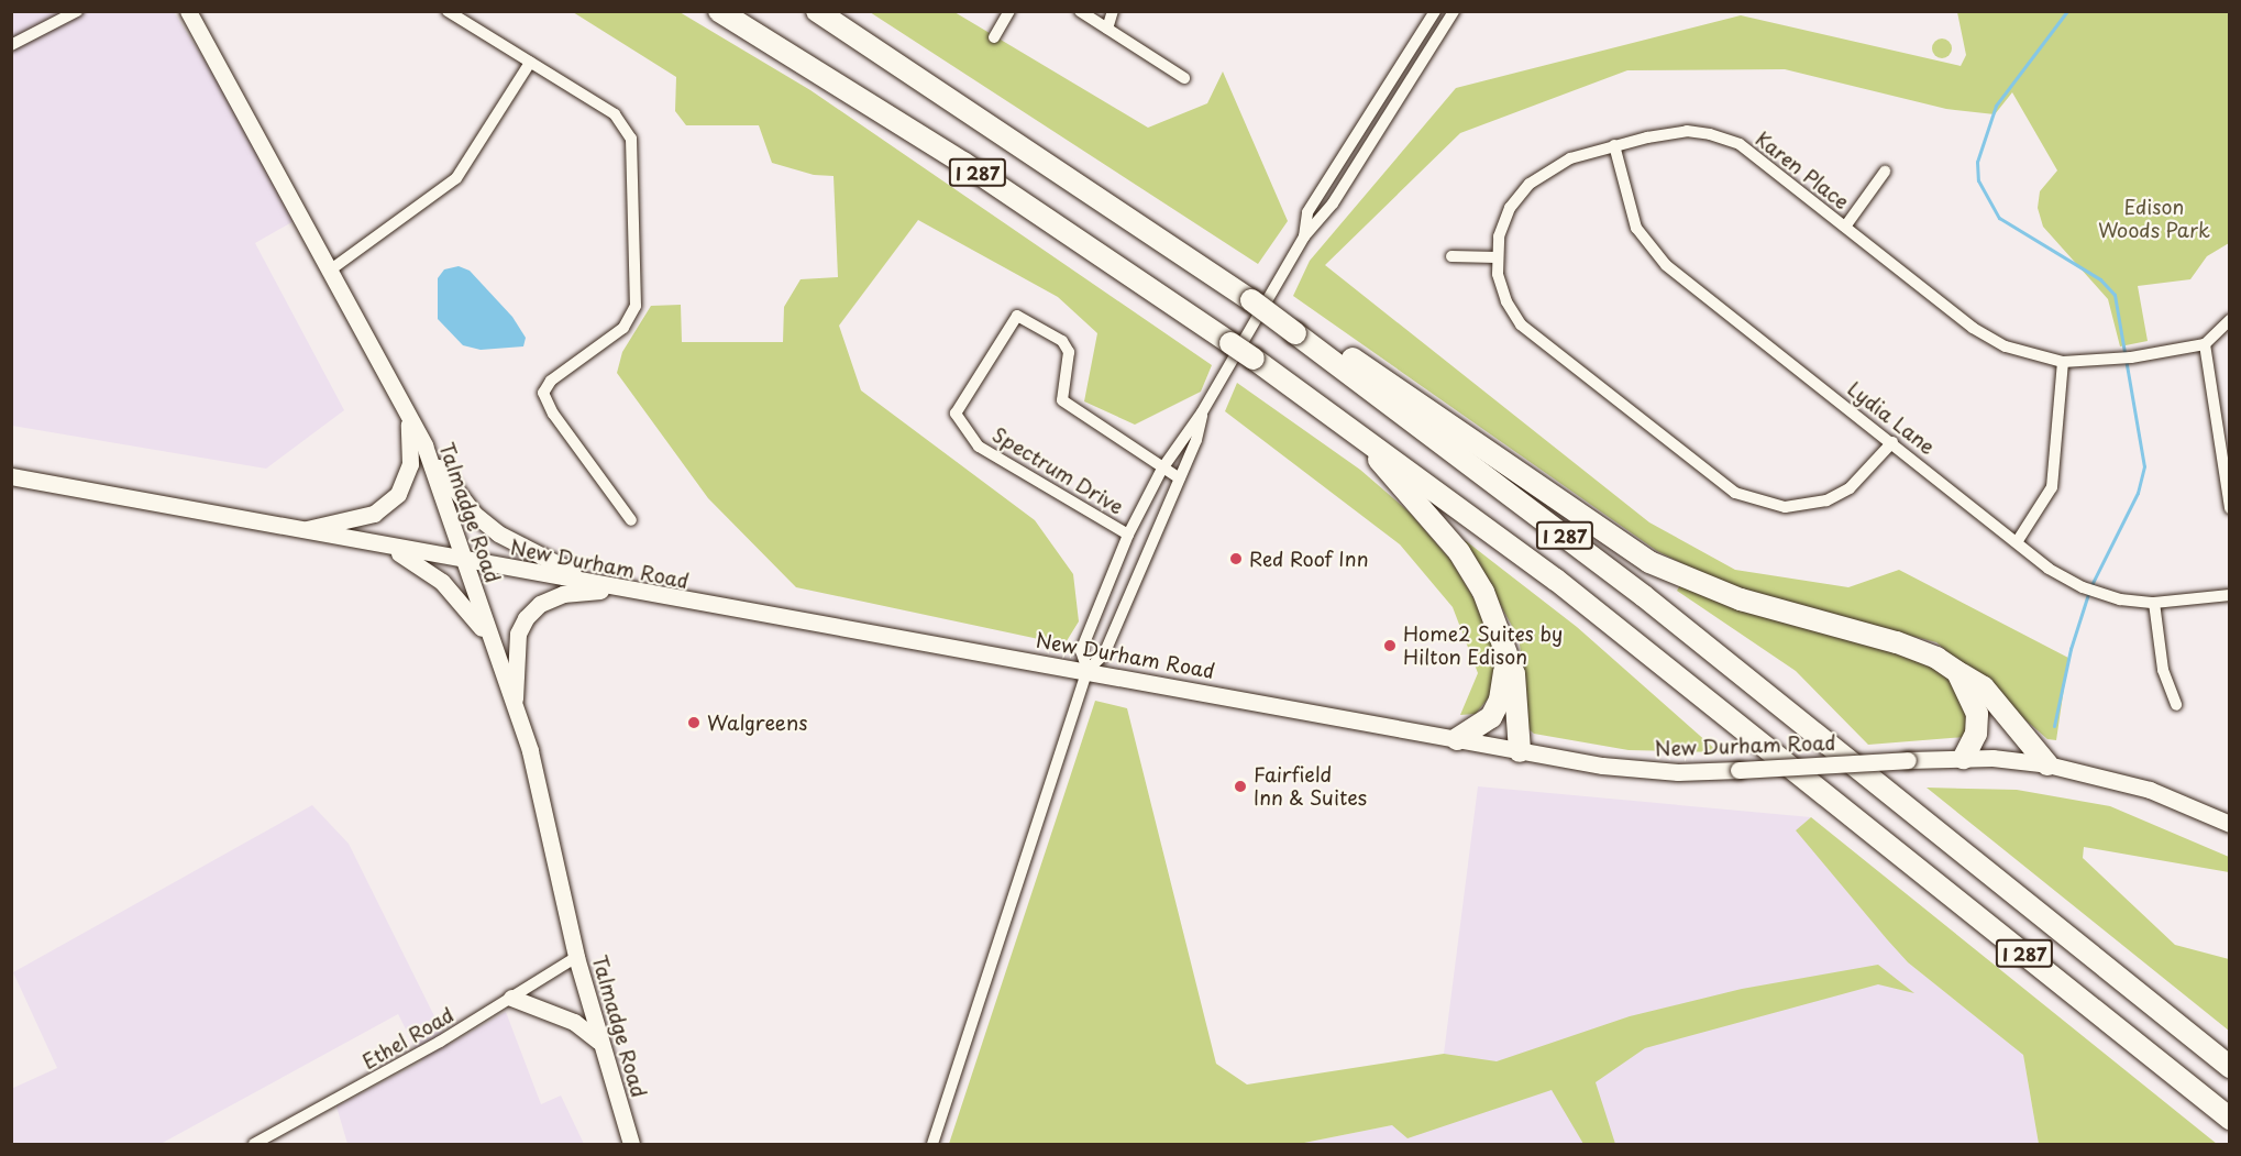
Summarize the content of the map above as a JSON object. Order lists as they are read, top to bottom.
{
  "streets": {
    "highway": ["I 287"],
    "main road": ["Talmadge Road", "New Durham Road"],
    "street": [
      "Karen Place",
      "Lydia Lane",
      "Spectrum Drive",
      "Ethel Road"
    ]
  },
  "crossings": [
    ["Karen Place", "Lydia Lane"],
    ["Talmadge Road", "New Durham Road"],
    ["Talmadge Road", "Ethel Road"]
  ],
  "parks": ["Edison Woods Park"],
  "places": [
    "Red Roof Inn",
    "Home2 Suites by Hilton Edison",
    "Walgreens",
    "Fairfield Inn & Suites"
  ]
}
